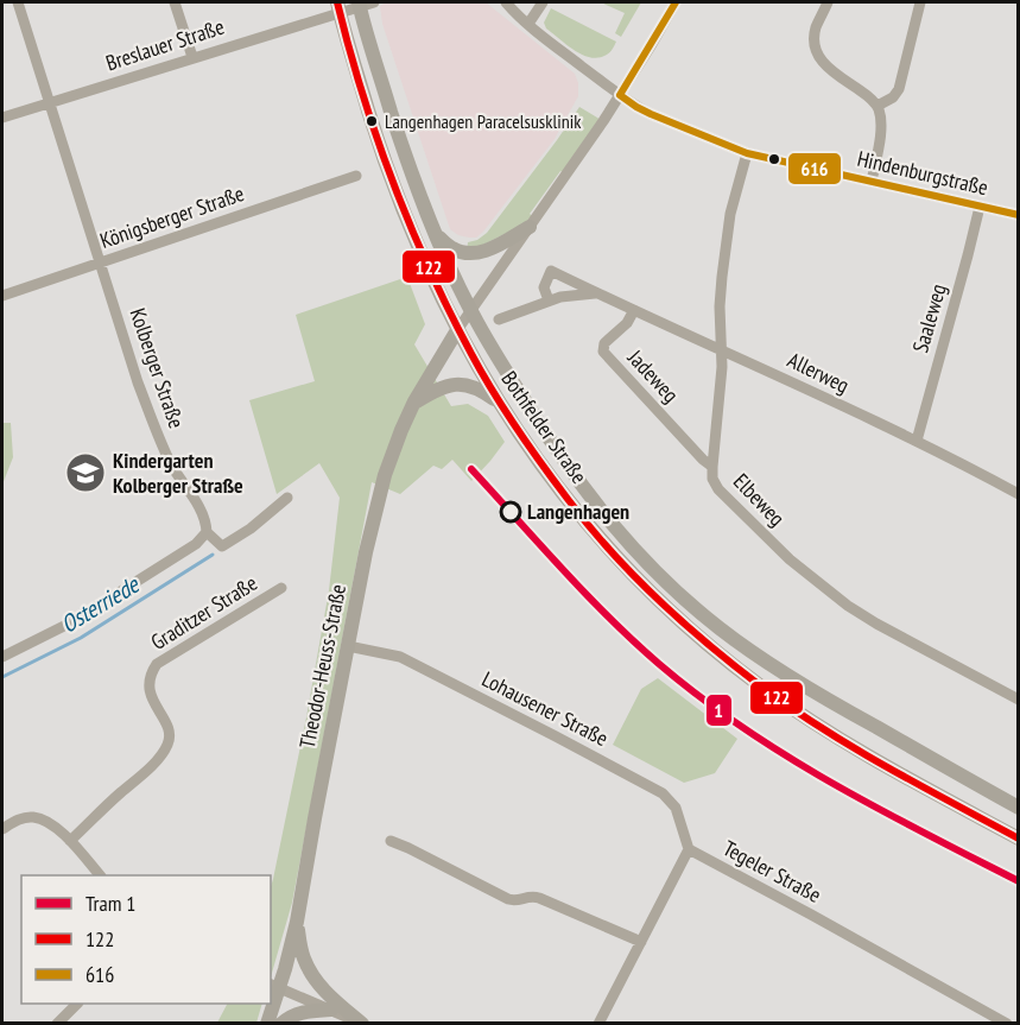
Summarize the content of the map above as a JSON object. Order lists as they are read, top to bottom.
{
  "streets": {
    "main road": ["Bothfelder Straße", "Theodor-Heuss-Straße"],
    "street": [
      "Breslauer Straße",
      "Hindenburgstraße",
      "Königsberger Straße",
      "Saaleweg",
      "Kolberger Straße",
      "Allerweg",
      "Jadeweg",
      "Elbeweg",
      "Graditzer Straße",
      "Lohausener Straße",
      "Tegeler Straße"
    ]
  },
  "crossings": [
    ["Breslauer Straße", "Kolberger Straße"],
    ["Breslauer Straße", "Bothfelder Straße"],
    ["Hindenburgstraße", "Saaleweg"],
    ["Hindenburgstraße", "Elbeweg"],
    ["Königsberger Straße", "Kolberger Straße"],
    ["Saaleweg", "Allerweg"],
    ["Allerweg", "Jadeweg"],
    ["Allerweg", "Elbeweg"],
    ["Jadeweg", "Elbeweg"],
    ["Bothfelder Straße", "Theodor-Heuss-Straße"],
    ["Theodor-Heuss-Straße", "Lohausener Straße"],
    ["Lohausener Straße", "Tegeler Straße"]
  ],
  "water": ["Osterriede"],
  "places": {
    "other": ["Langenhagen Paracelsusklinik", "Langenhagen"],
    "school or university": ["Kindergarten Kolberger Straße"]
  },
  "lines": ["transit line 122", "transit line 616", "tram line 1"],
  "legend": ["Tram 1", "122", "616"]
}
